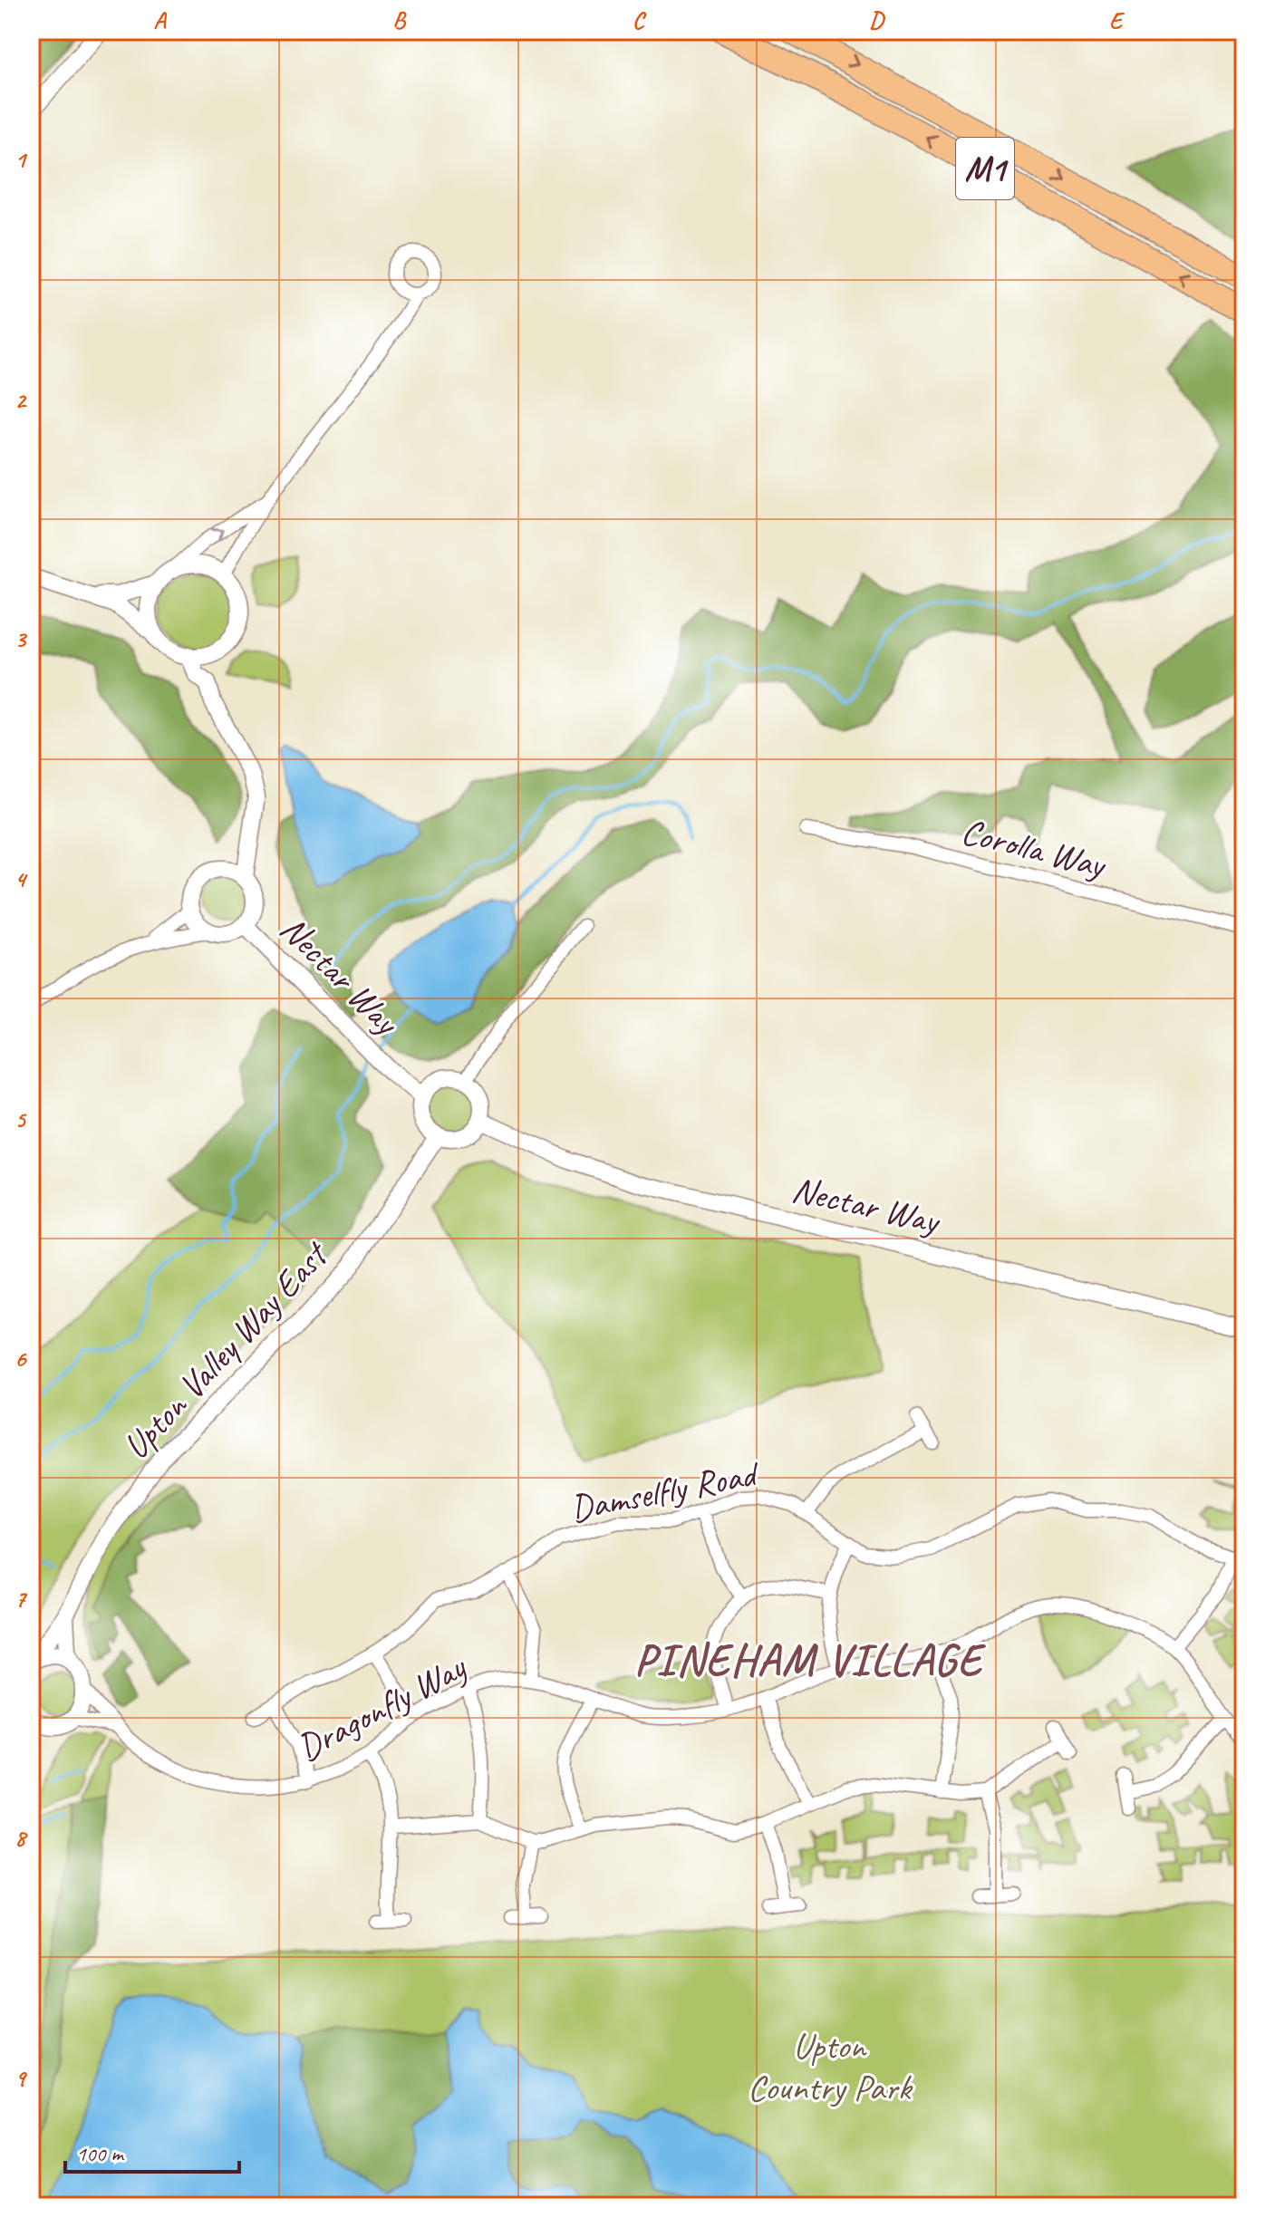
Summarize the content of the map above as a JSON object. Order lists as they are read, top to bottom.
{
  "streets": {
    "highway": ["M1"],
    "street": [
      "Corolla Way",
      "Nectar Way",
      "Upton Valley Way East",
      "Damselfly Road",
      "Dragonfly Way"
    ]
  },
  "crossings": [
    ["Nectar Way", "Upton Valley Way East"]
  ],
  "districts": ["PINEHAM VILLAGE"],
  "parks": ["Upton Country Park"],
  "scale_bar": "100 m",
  "grid": {
    "columns": [
      "A",
      "B",
      "C",
      "D",
      "E"
    ],
    "rows": [
      "1",
      "2",
      "3",
      "4",
      "5",
      "6",
      "7",
      "8",
      "9"
    ]
  }
}
